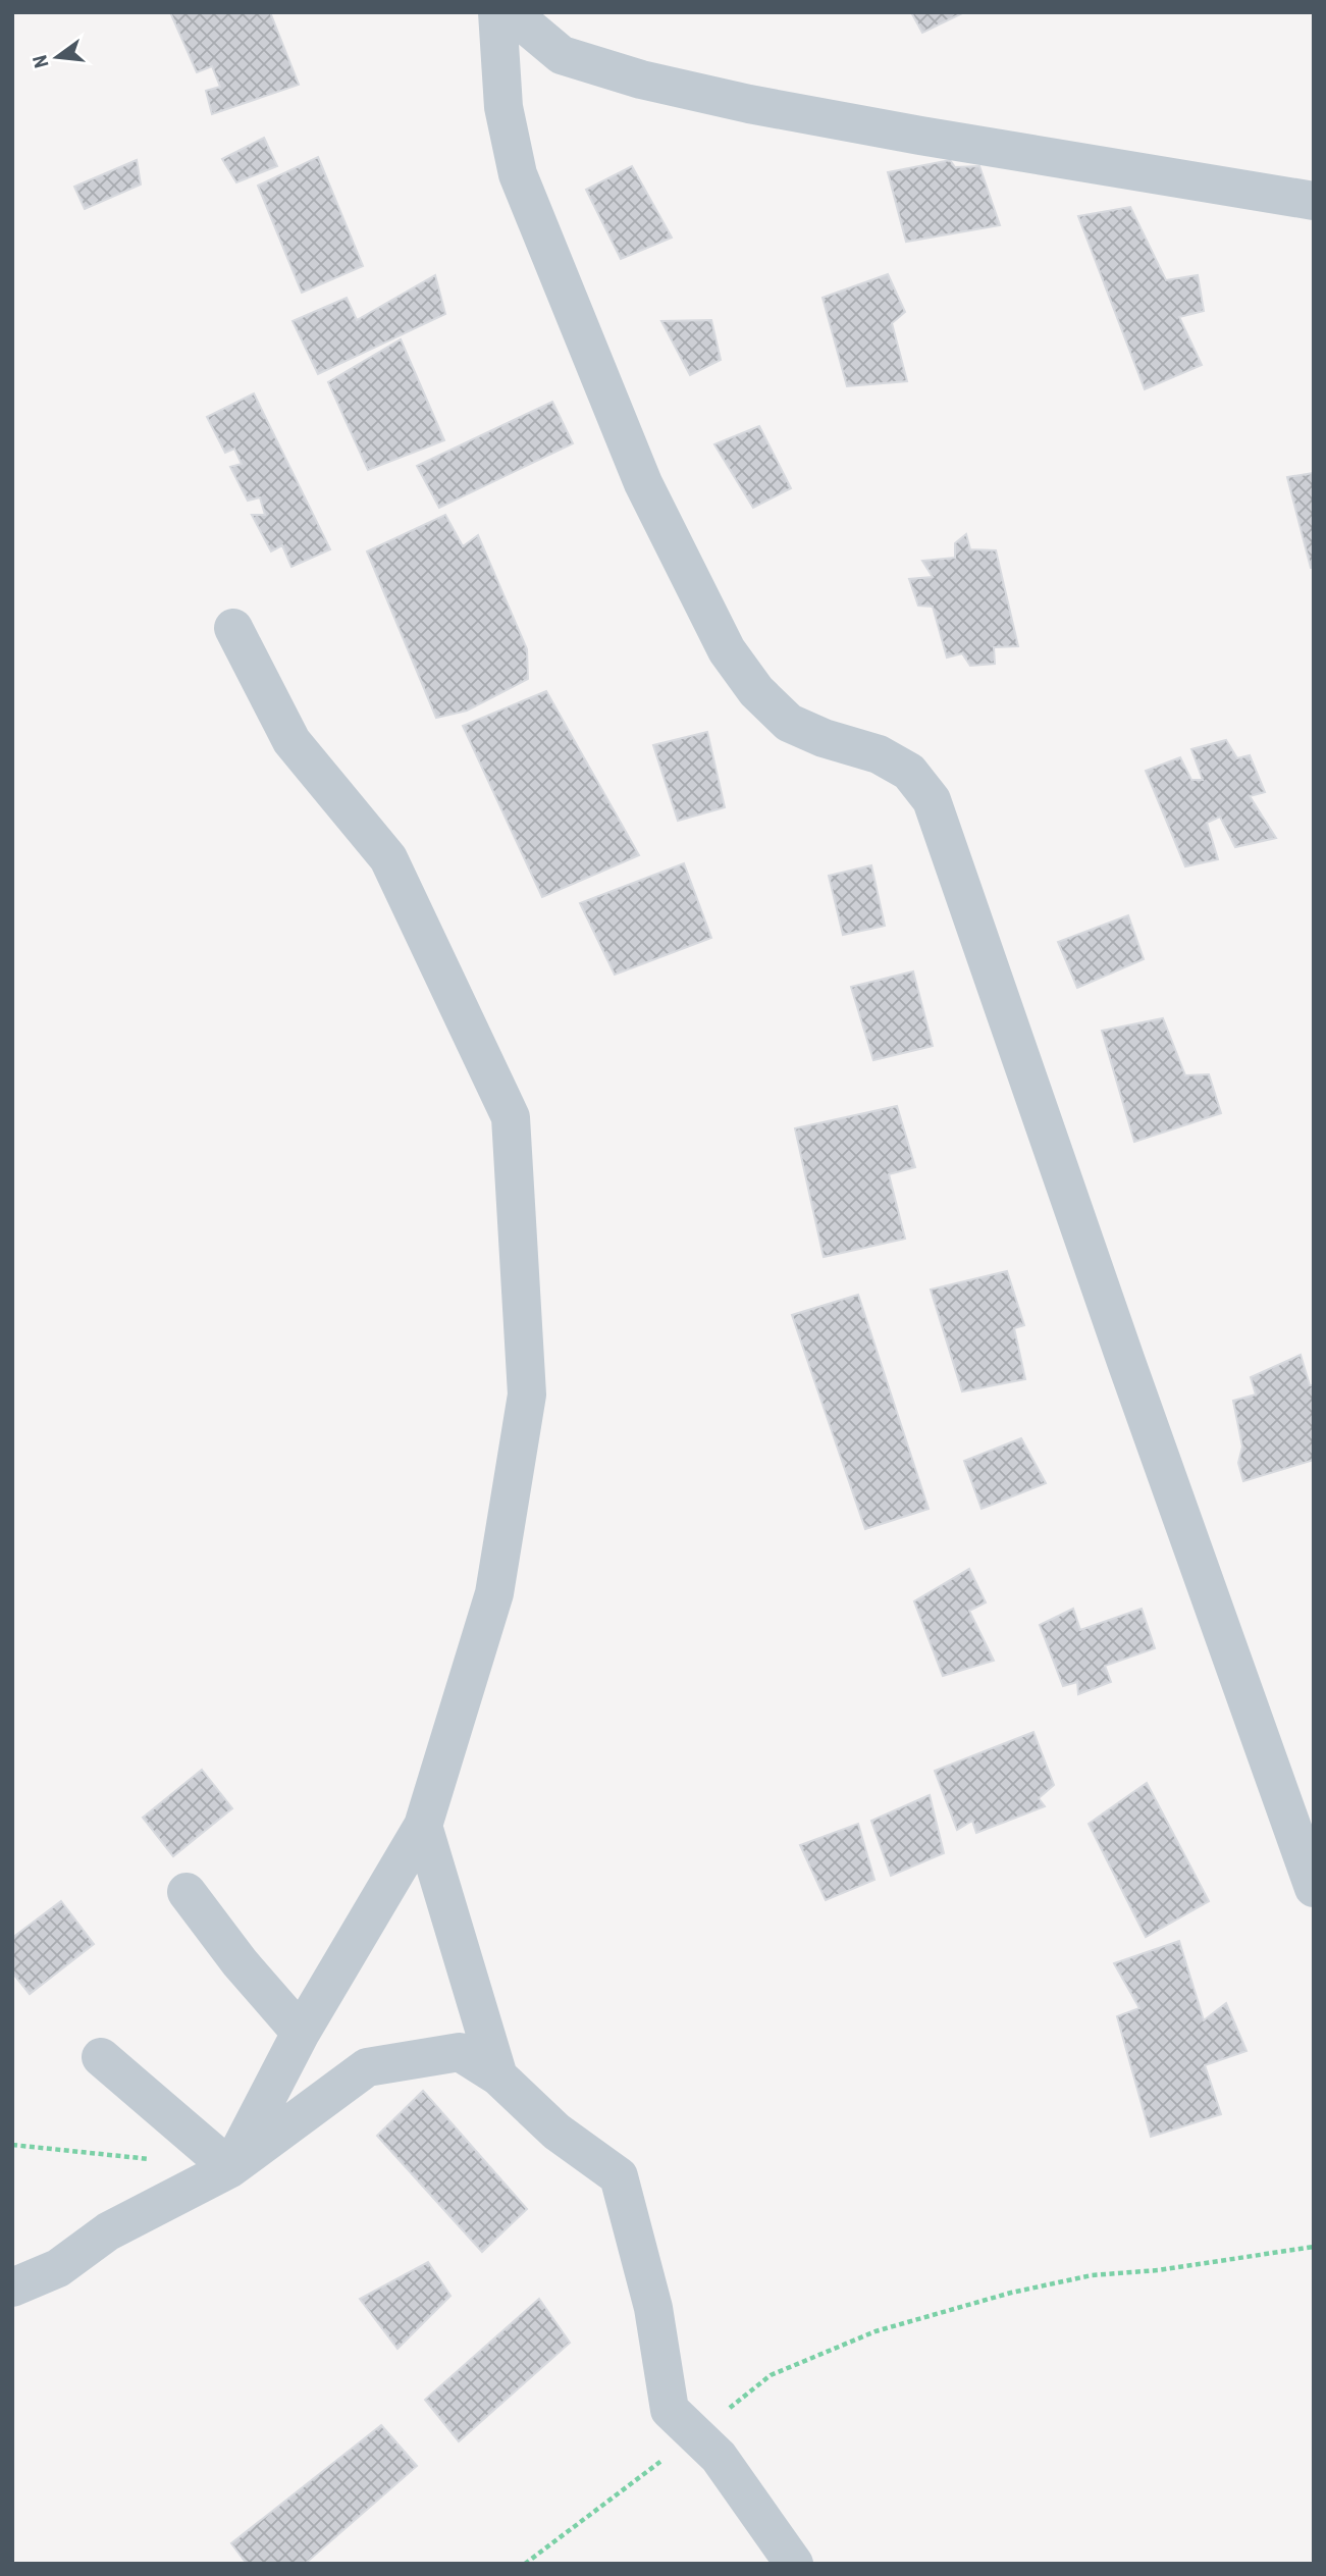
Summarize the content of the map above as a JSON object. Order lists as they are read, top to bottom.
{
  "north": "left"
}
